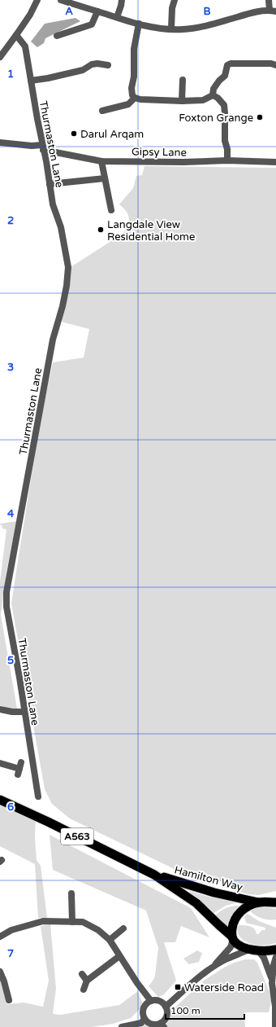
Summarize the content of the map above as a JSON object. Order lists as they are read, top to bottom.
{
  "streets": {
    "highway": ["A563", "Hamilton Way"],
    "street": ["Thurmaston Lane", "Gipsy Lane"]
  },
  "crossings": [
    ["Thurmaston Lane", "Gipsy Lane"],
    ["A563", "Hamilton Way"]
  ],
  "places": {
    "other": ["Foxton Grange", "Darul Arqam", "Langdale View Residential Home"],
    "transit": ["Waterside Road"]
  },
  "scale_bar": "100 m",
  "grid": {
    "columns": ["A", "B"],
    "rows": [
      "1",
      "2",
      "3",
      "4",
      "5",
      "6",
      "7"
    ]
  }
}
